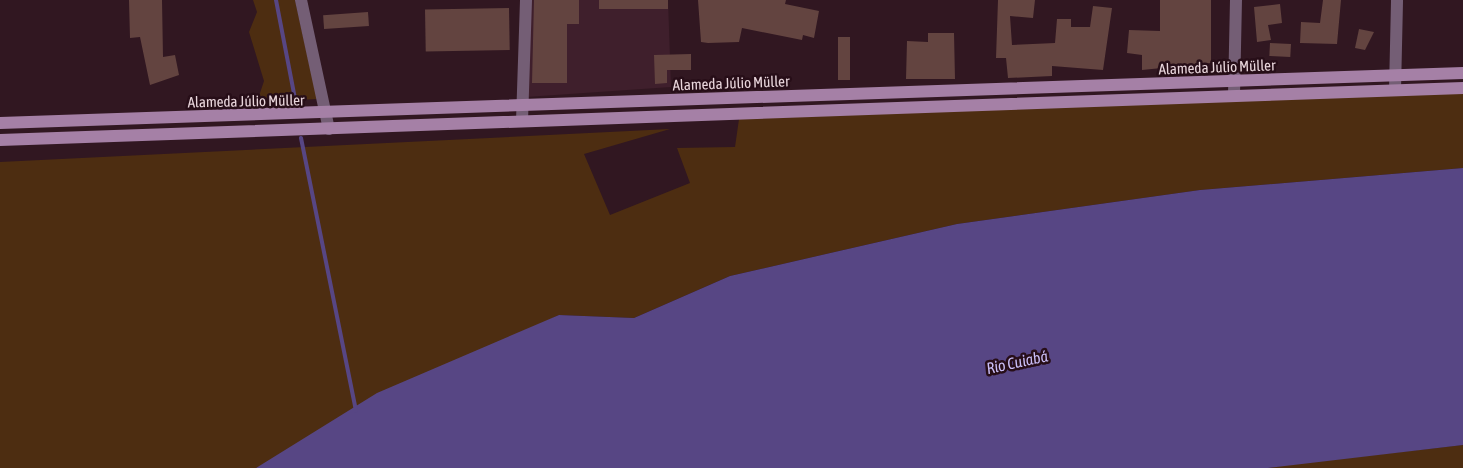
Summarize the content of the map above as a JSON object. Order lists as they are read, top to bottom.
{
  "streets": {
    "main road": ["Alameda Júlio Müller"]
  },
  "water": ["Rio Cuiabá"]
}
